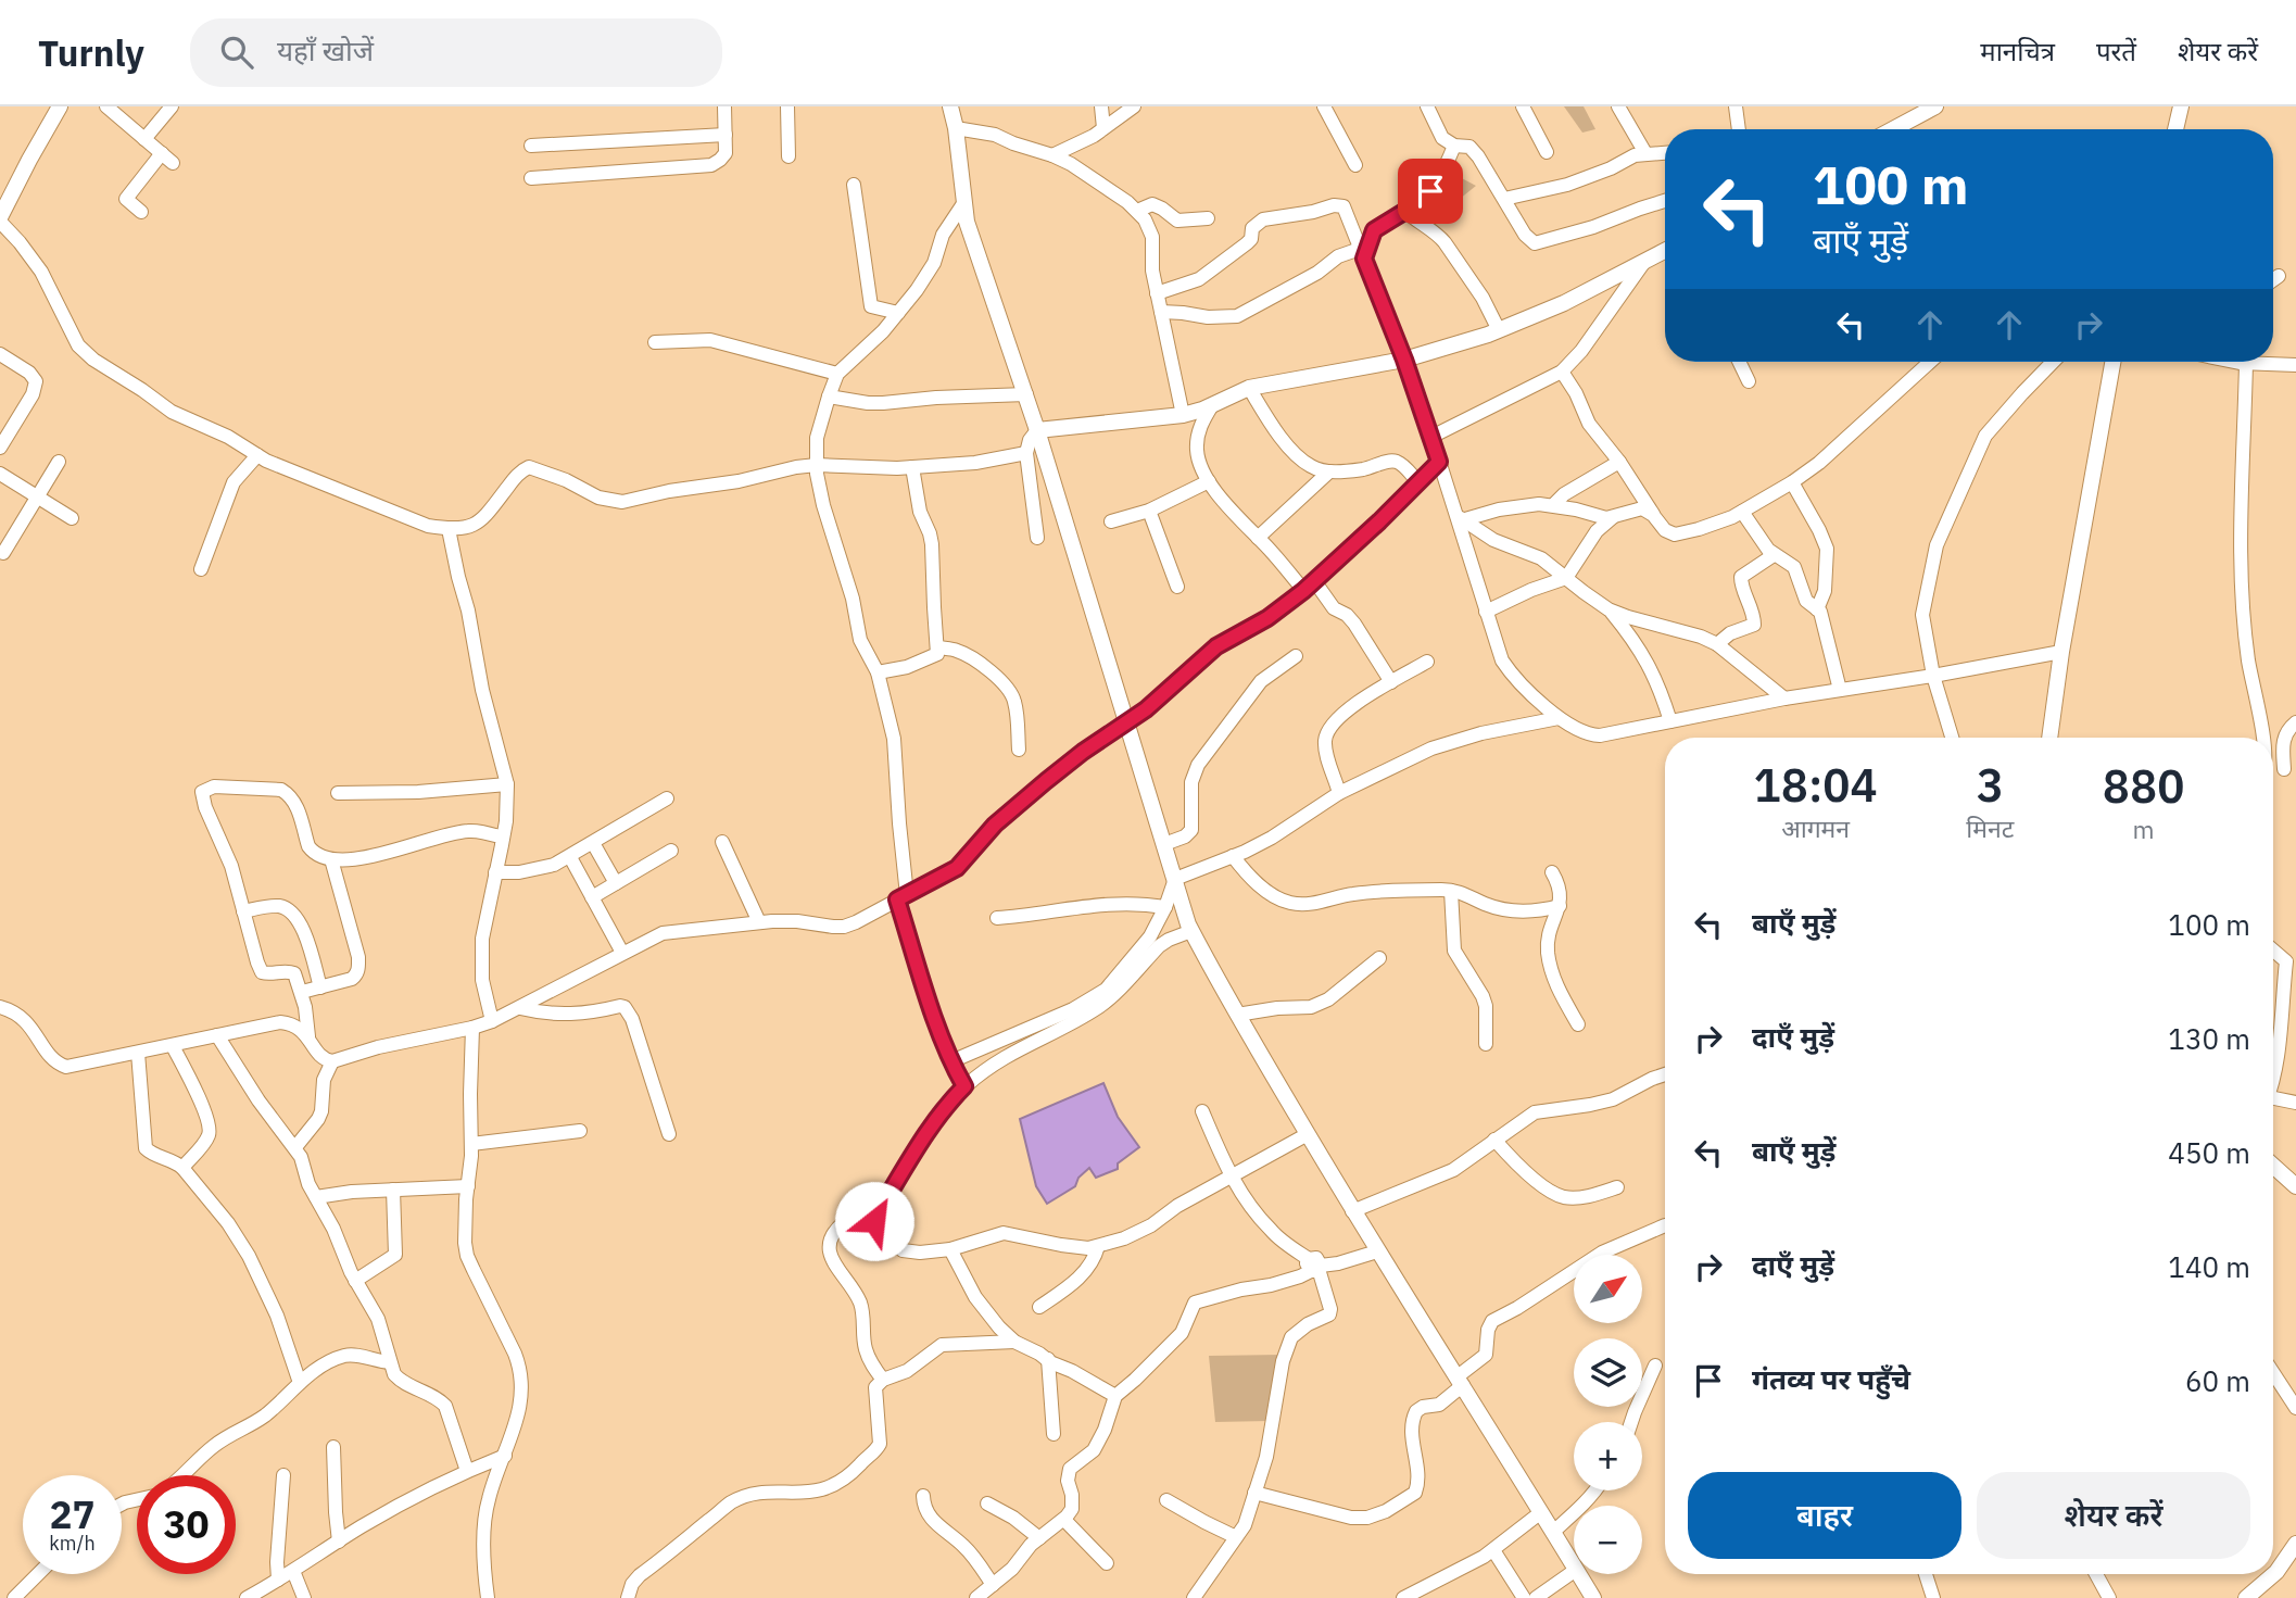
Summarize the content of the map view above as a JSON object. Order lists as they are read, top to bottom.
{
  "north": "top right",
  "page": {
    "header": "Turnly",
    "search": "यहाँ खोजें",
    "nav": ["मानचित्र", "परतें", "शेयर करें"],
    "turn": ["100 m", "बाएँ मुड़ें"],
    "eta": [
      "18:04",
      "आगमन",
      "3",
      "मिनट",
      "880",
      "m"
    ],
    "list": [
      {
        "name": "बाएँ मुड़ें",
        "value": "100 m"
      },
      {
        "name": "दाएँ मुड़ें",
        "value": "130 m"
      },
      {
        "name": "बाएँ मुड़ें",
        "value": "450 m"
      },
      {
        "name": "दाएँ मुड़ें",
        "value": "140 m"
      },
      {
        "name": "गंतव्य पर पहुँचे",
        "value": "60 m"
      }
    ],
    "map_buttons": ["+", "−"],
    "buttons": ["बाहर", "शेयर करें"],
    "speed": "27 km/h",
    "limit": "30"
  }
}
